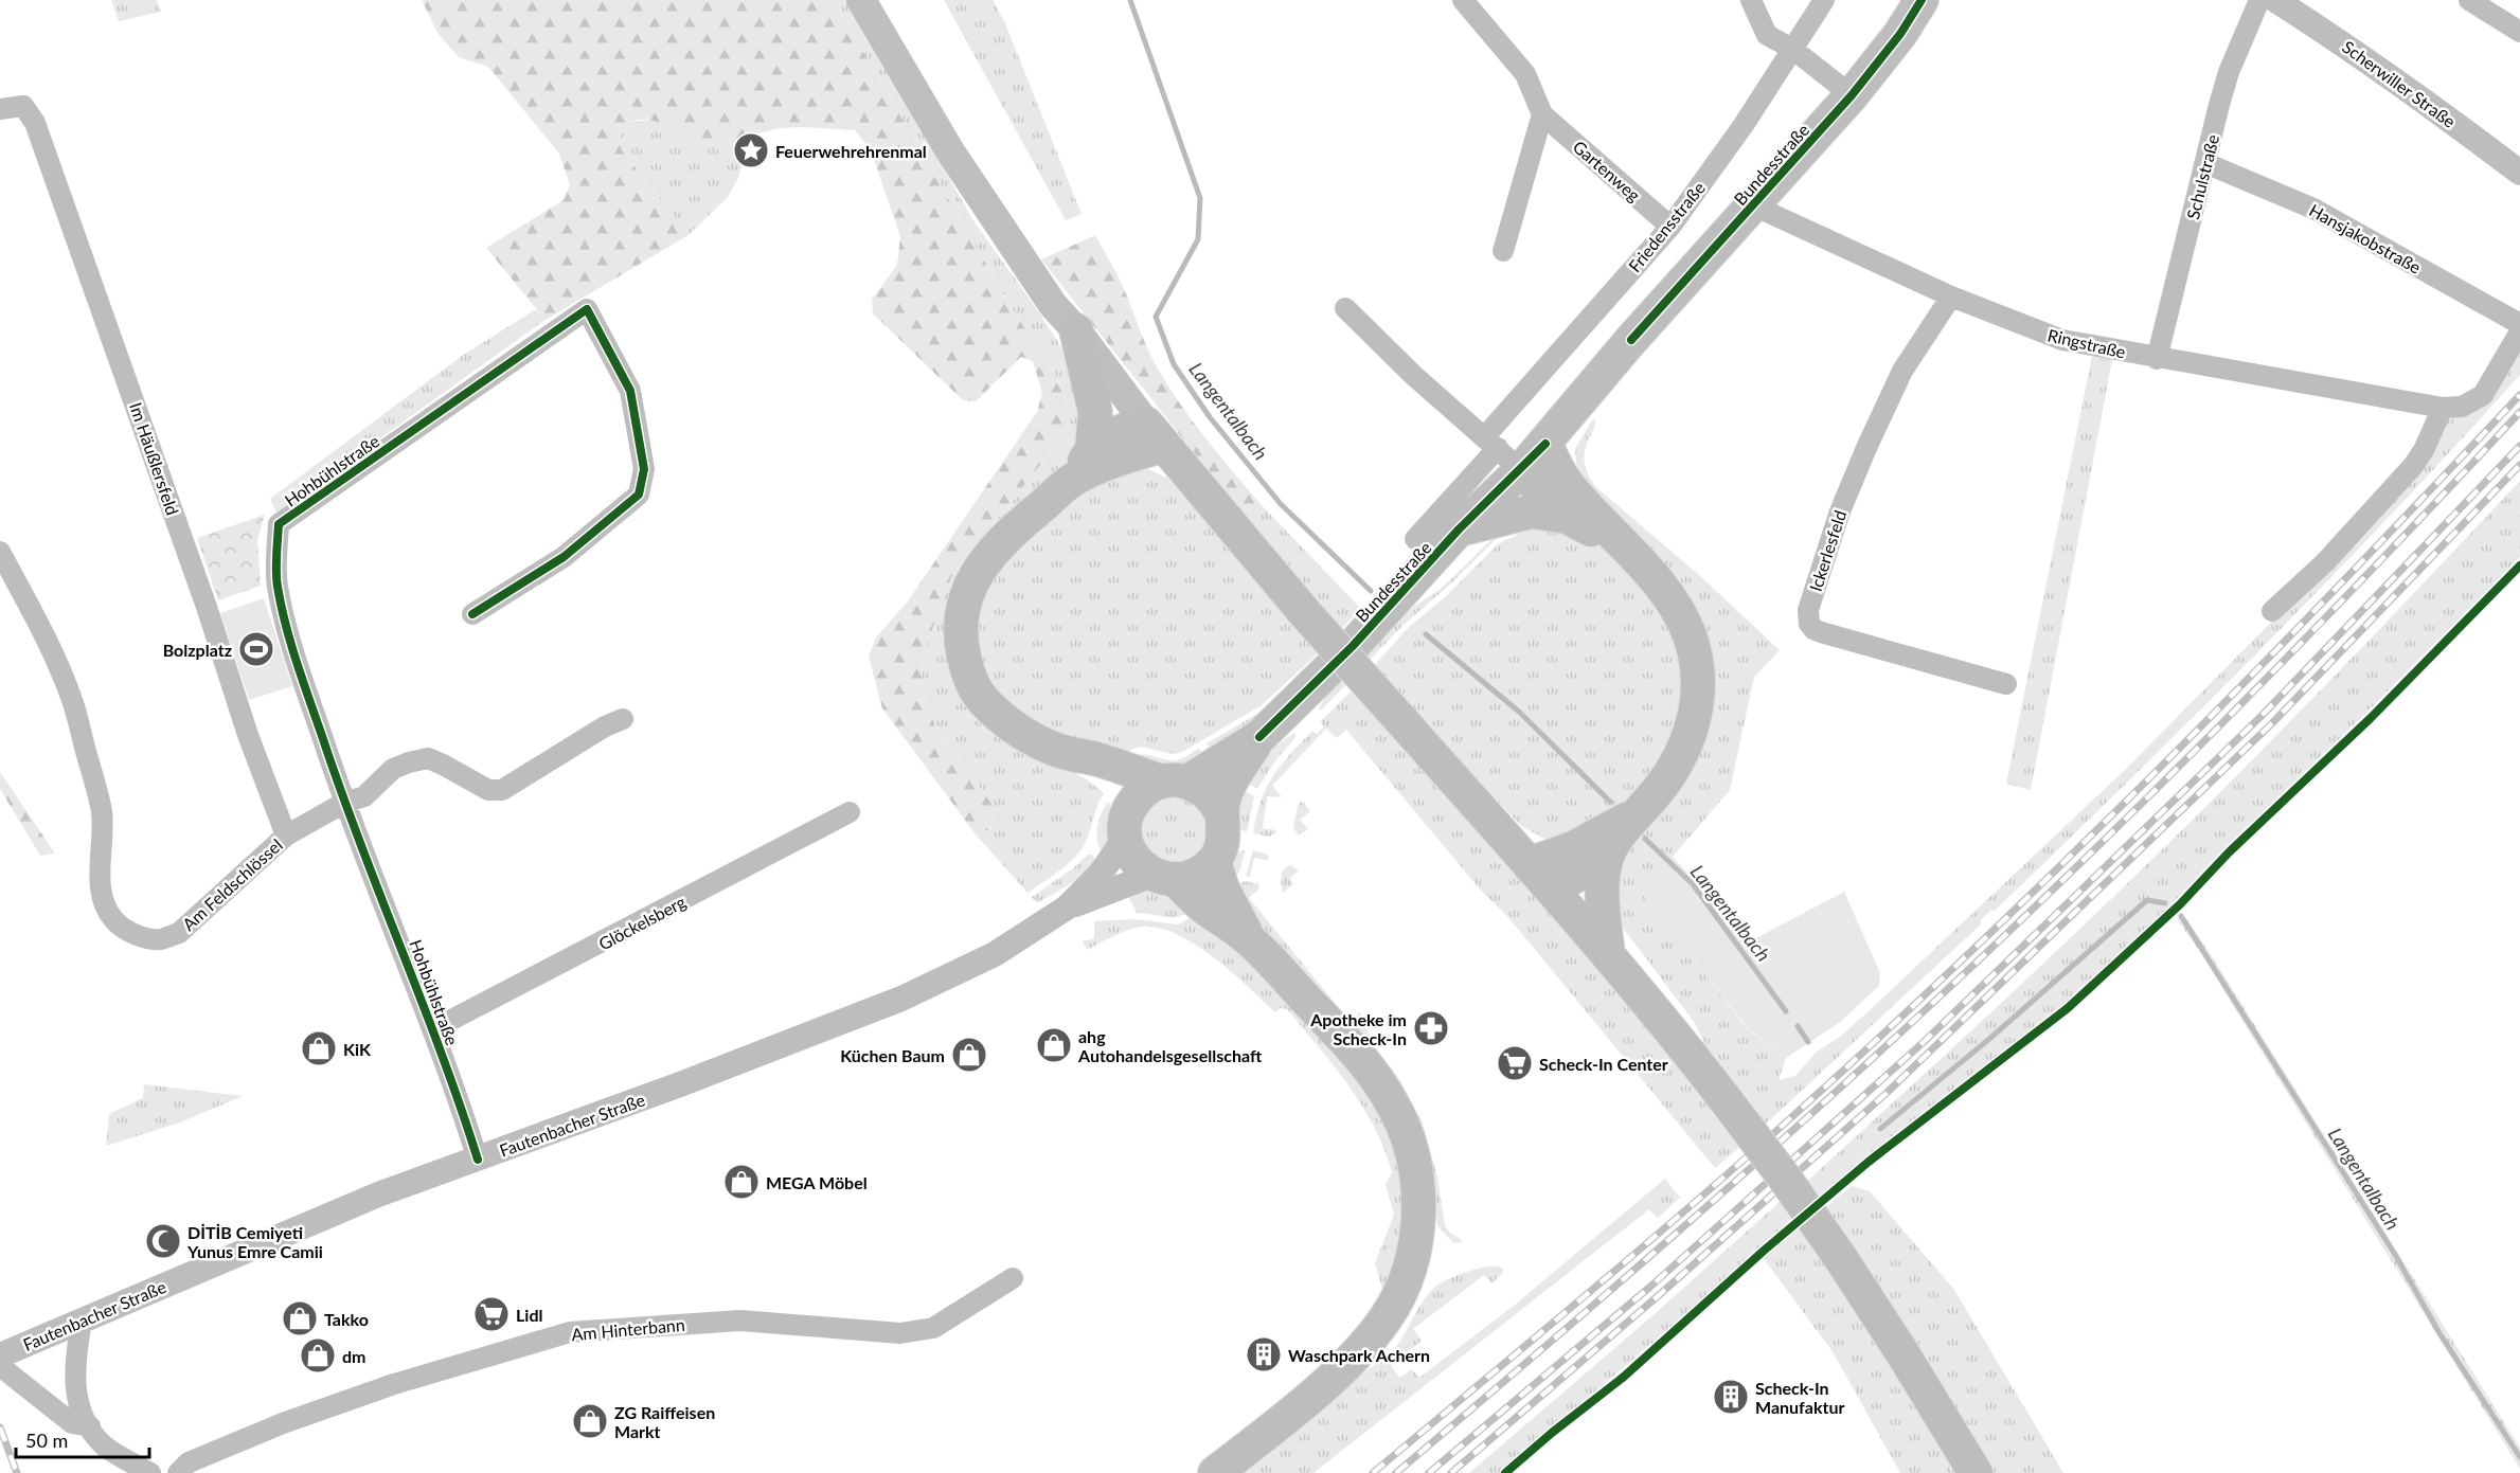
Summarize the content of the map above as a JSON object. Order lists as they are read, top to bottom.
{
  "streets": {
    "main road": ["Bundesstraße"],
    "street": [
      "Scherwiller Straße",
      "Gartenweg",
      "Schulstraße",
      "Friedensstraße",
      "Hansjakobstraße",
      "Ringstraße",
      "Im Häußlersfeld",
      "Hohbühlstraße",
      "Ickerlesfeld",
      "Am Feldschlössel",
      "Glöckelsberg",
      "Fautenbacher Straße",
      "Am Hinterbann"
    ]
  },
  "crossings": [
    ["Bundesstraße", "Friedensstraße"],
    ["Bundesstraße", "Ringstraße"],
    ["Gartenweg", "Friedensstraße"],
    ["Schulstraße", "Hansjakobstraße"],
    ["Schulstraße", "Ringstraße"],
    ["Ringstraße", "Ickerlesfeld"],
    ["Im Häußlersfeld", "Am Feldschlössel"],
    ["Hohbühlstraße", "Am Feldschlössel"],
    ["Hohbühlstraße", "Glöckelsberg"],
    ["Hohbühlstraße", "Fautenbacher Straße"]
  ],
  "water": ["Langentalbach"],
  "places": {
    "place": ["Feuerwehrehrenmal"],
    "sports": ["Bolzplatz"],
    "pharmacy": ["Apotheke im Scheck-In"],
    "shop": [
      "ahg Autohandelsgesellschaft",
      "KiK",
      "Küchen Baum",
      "MEGA Möbel",
      "Takko",
      "dm",
      "ZG Raiffeisen Markt"
    ],
    "supermarket": ["Scheck-In Center", "Lidl"],
    "mosque": ["DİTİB Cemiyeti Yunus Emre Camii"],
    "building": ["Waschpark Achern", "Scheck-In Manufaktur"]
  },
  "scale_bar": "50 m"
}
